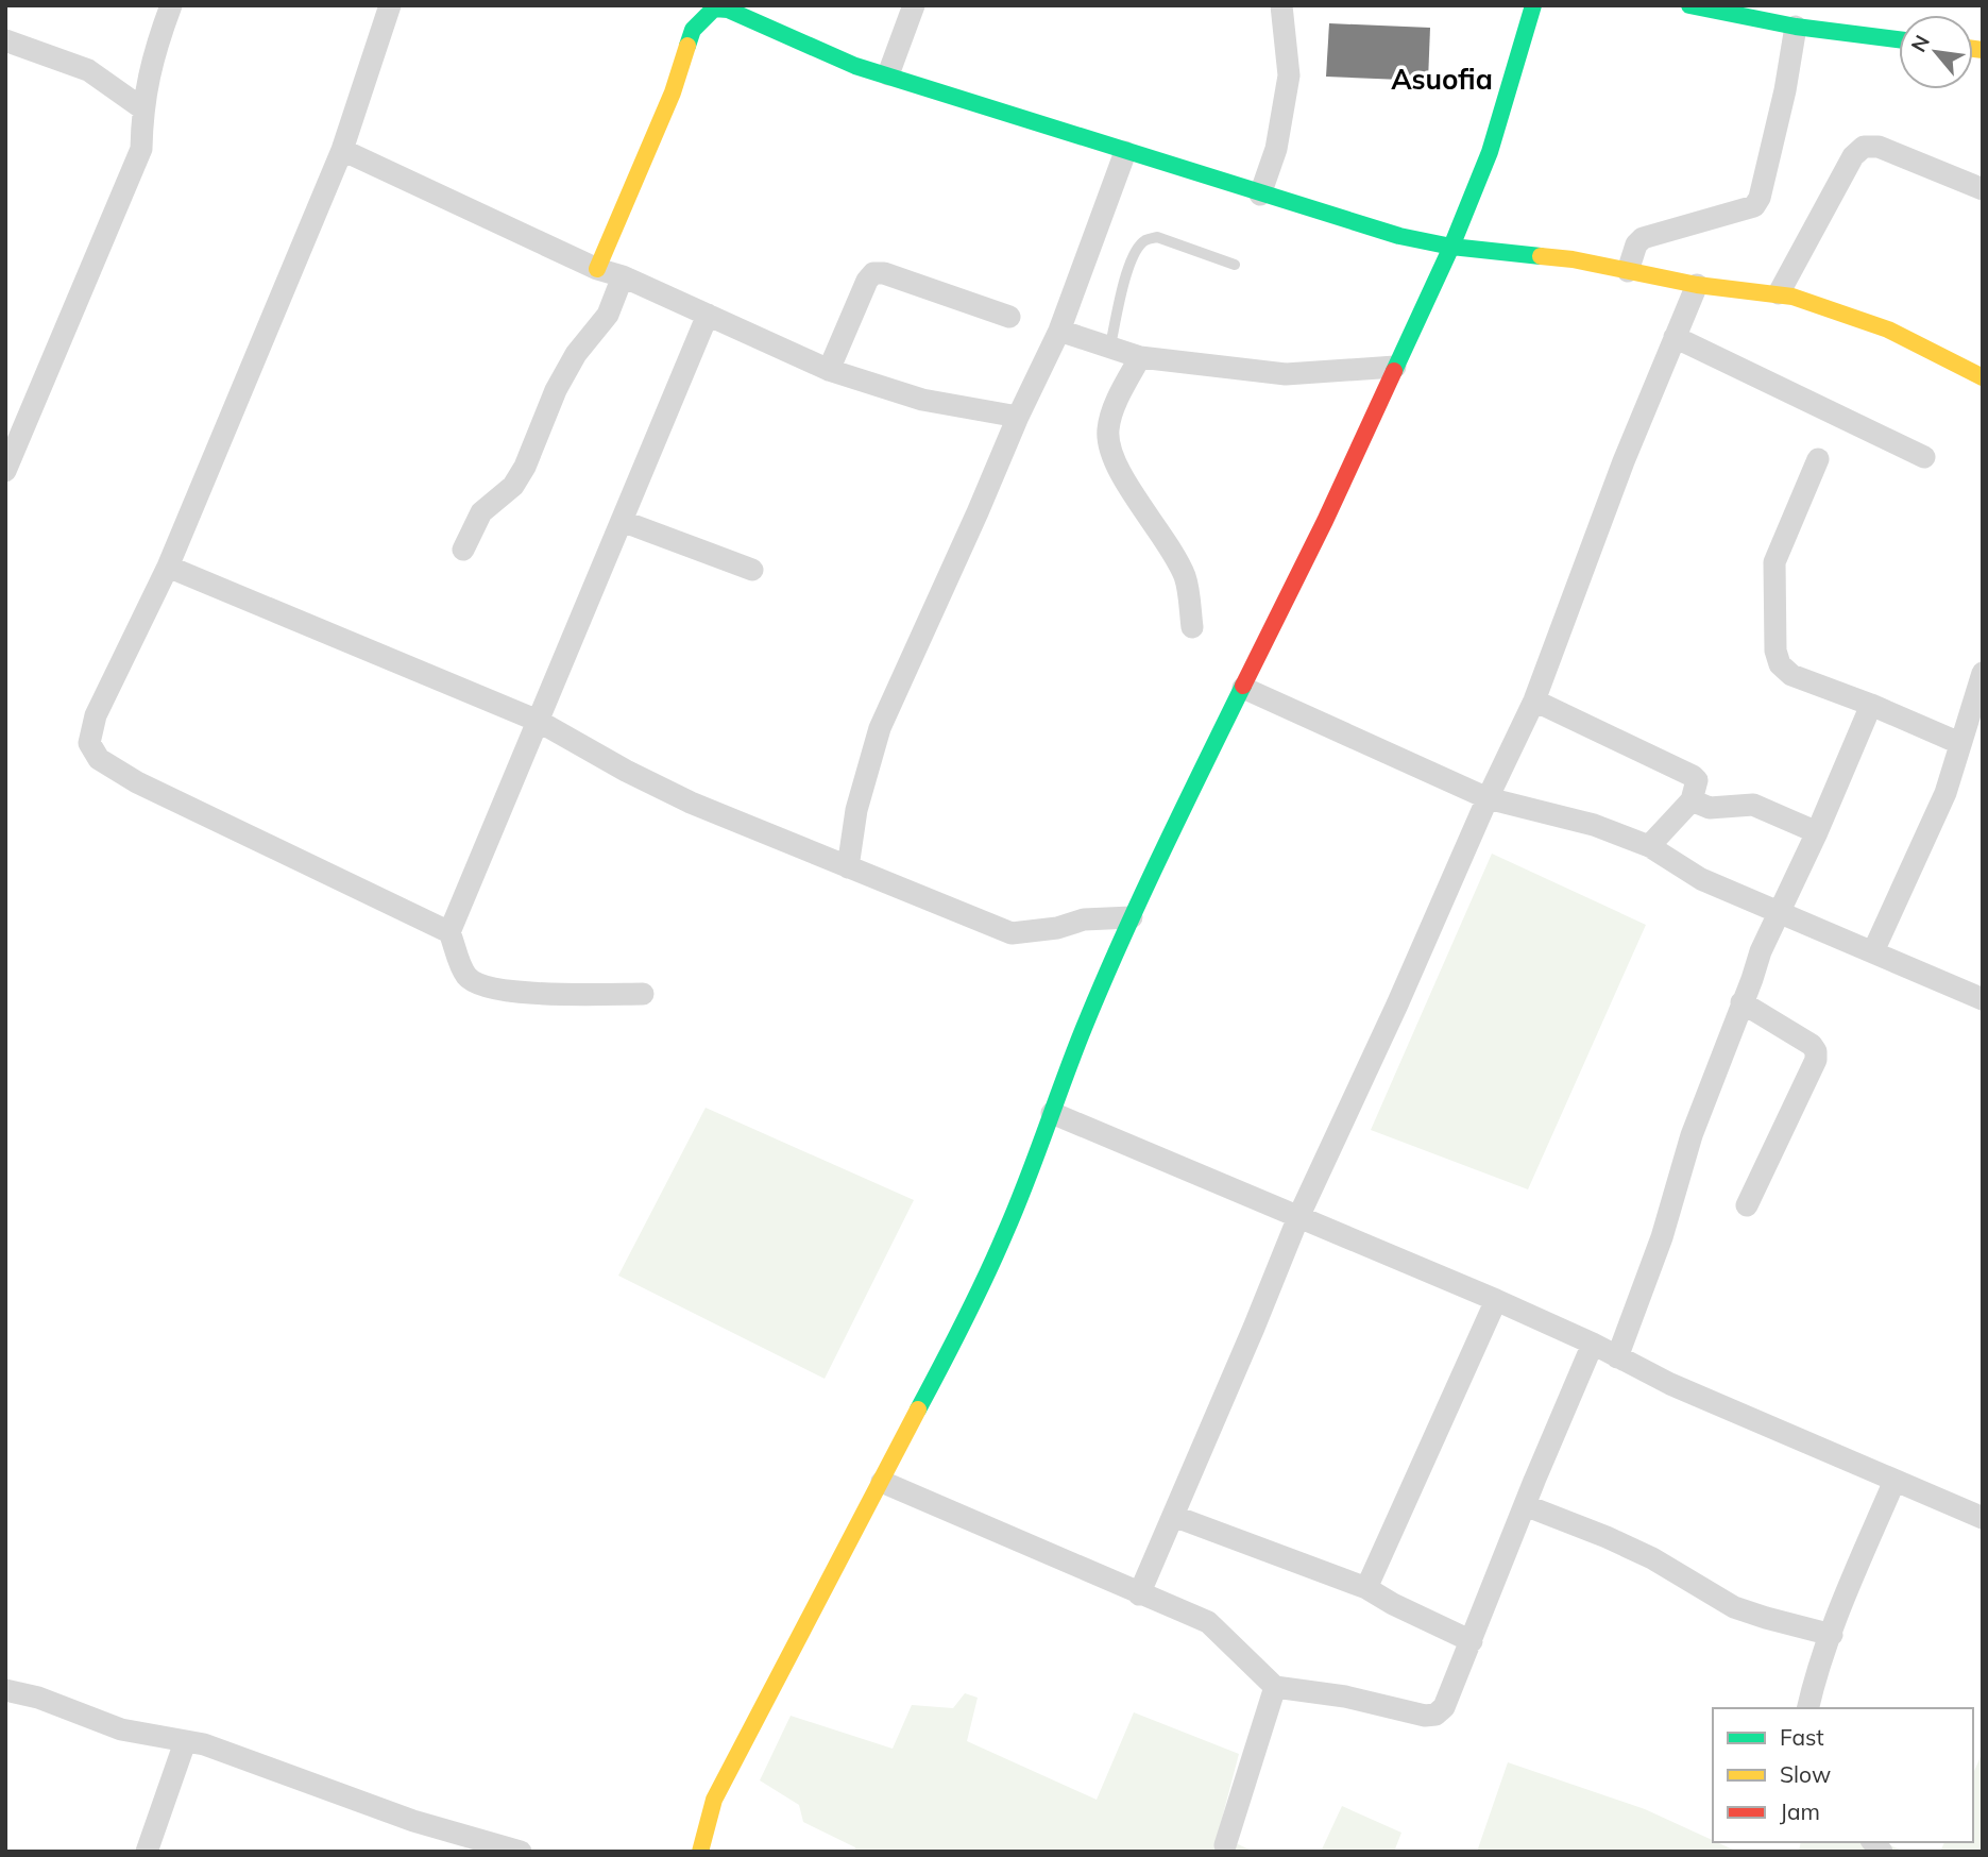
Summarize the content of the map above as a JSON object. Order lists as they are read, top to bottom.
{
  "districts": ["Asuofia"],
  "legend": ["Fast", "Slow", "Jam"],
  "north": "top left"
}
